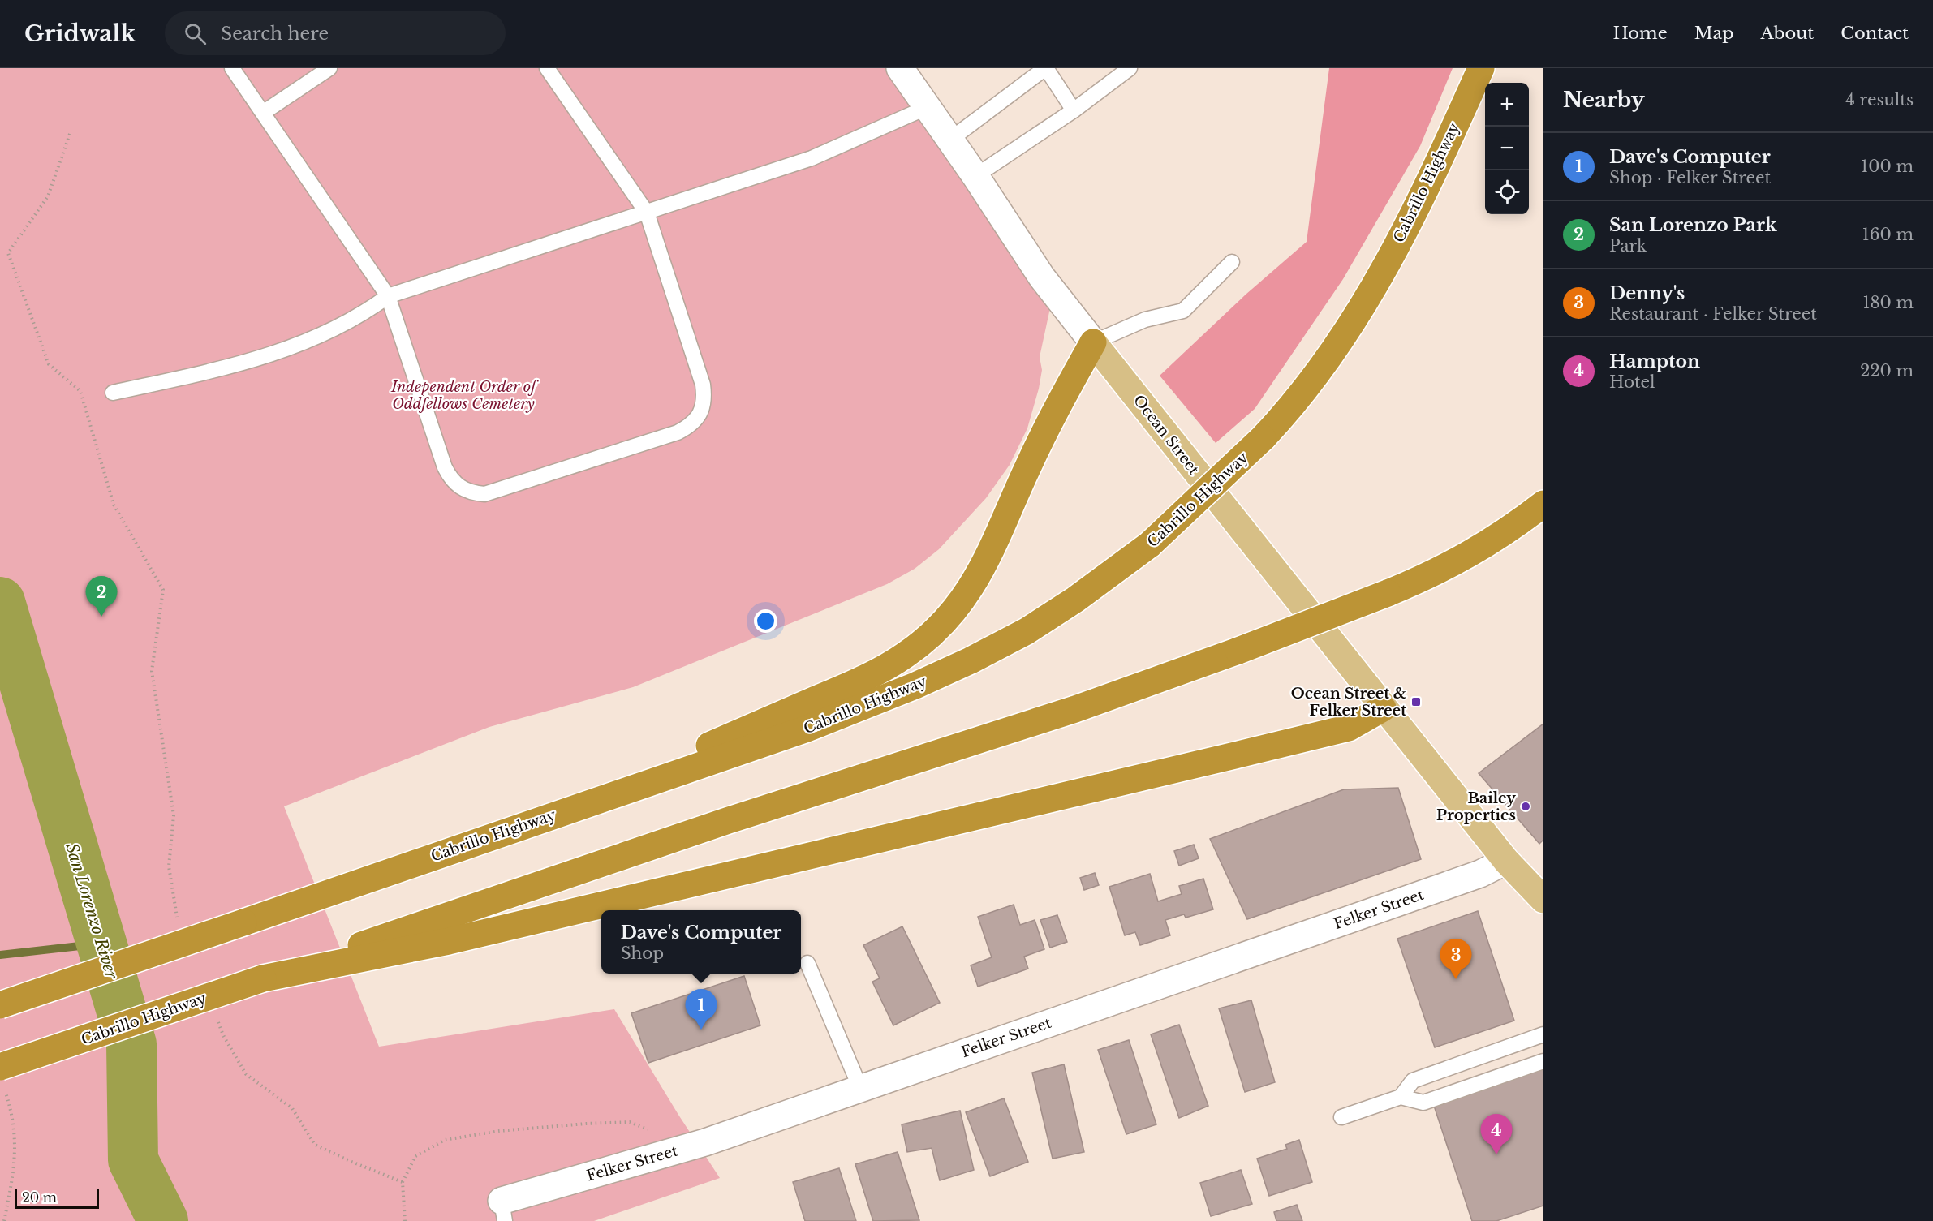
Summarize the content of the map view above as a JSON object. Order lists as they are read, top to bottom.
{
  "streets": {
    "highway": ["Cabrillo Highway"],
    "main road": ["Ocean Street"],
    "street": ["Felker Street"]
  },
  "crossings": [
    ["Ocean Street", "Felker Street"]
  ],
  "water": ["San Lorenzo River"],
  "parks": ["Independent Order of Oddfellows Cemetery"],
  "places": {
    "transit": ["Ocean Street & Felker Street"],
    "other": ["Bailey Properties"]
  },
  "scale_bar": "20 m",
  "page": {
    "header": "Gridwalk",
    "search": "Search here",
    "nav": [
      "Home",
      "Map",
      "About",
      "Contact"
    ],
    "heading": ["Nearby", "4 results"],
    "map_buttons": ["+", "−"],
    "list": [
      {
        "mark": "1",
        "name": "Dave's Computer",
        "note": "Shop · Felker Street",
        "value": "100 m"
      },
      {
        "mark": "2",
        "name": "San Lorenzo Park",
        "note": "Park",
        "value": "160 m"
      },
      {
        "mark": "3",
        "name": "Denny's",
        "note": "Restaurant · Felker Street",
        "value": "180 m"
      },
      {
        "mark": "4",
        "name": "Hampton",
        "note": "Hotel",
        "value": "220 m"
      }
    ],
    "pins": [
      "2",
      "3",
      "1",
      "4"
    ],
    "popup": ["Dave's Computer", "Shop"],
    "scale": "20 m"
  }
}
